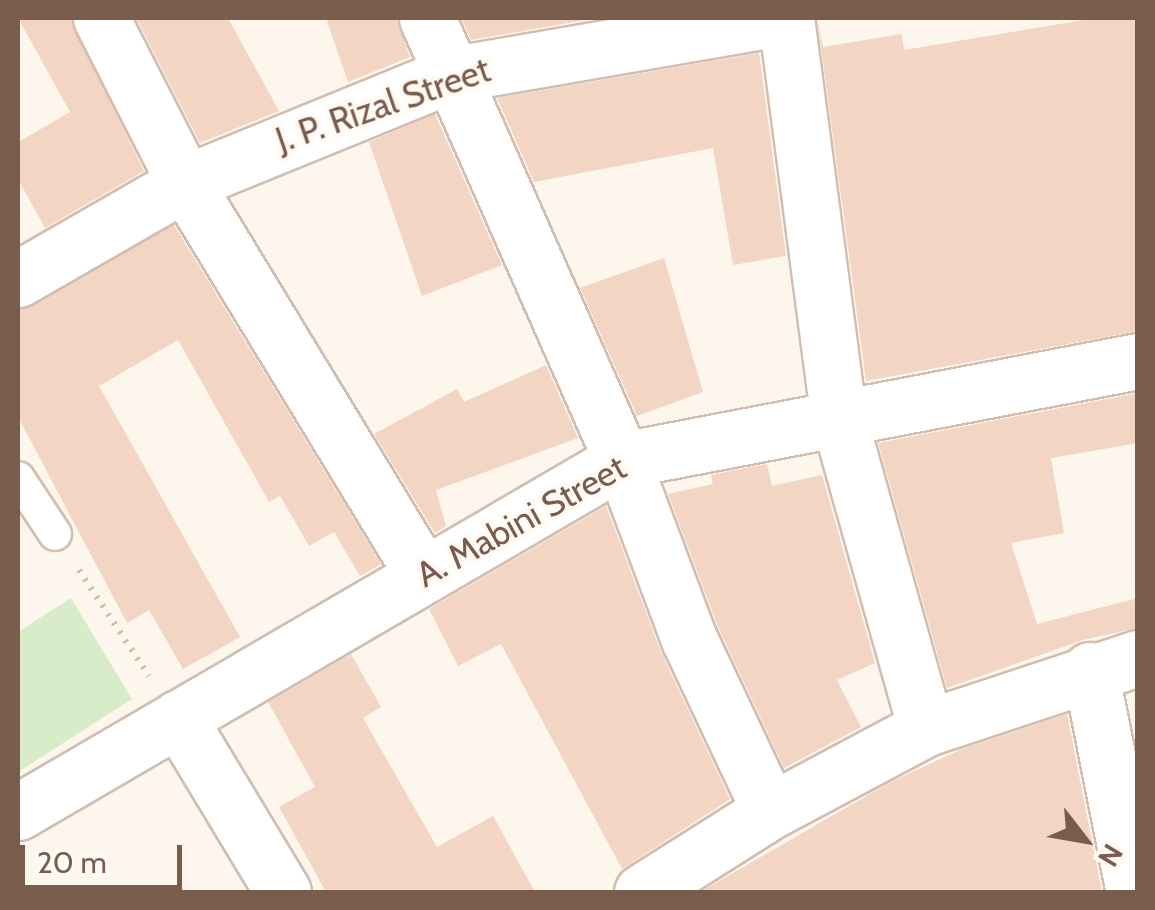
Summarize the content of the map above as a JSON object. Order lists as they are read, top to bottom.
{
  "streets": {
    "street": ["J. P. Rizal Street", "A. Mabini Street"]
  },
  "scale_bar": "20 m",
  "north": "bottom right"
}
